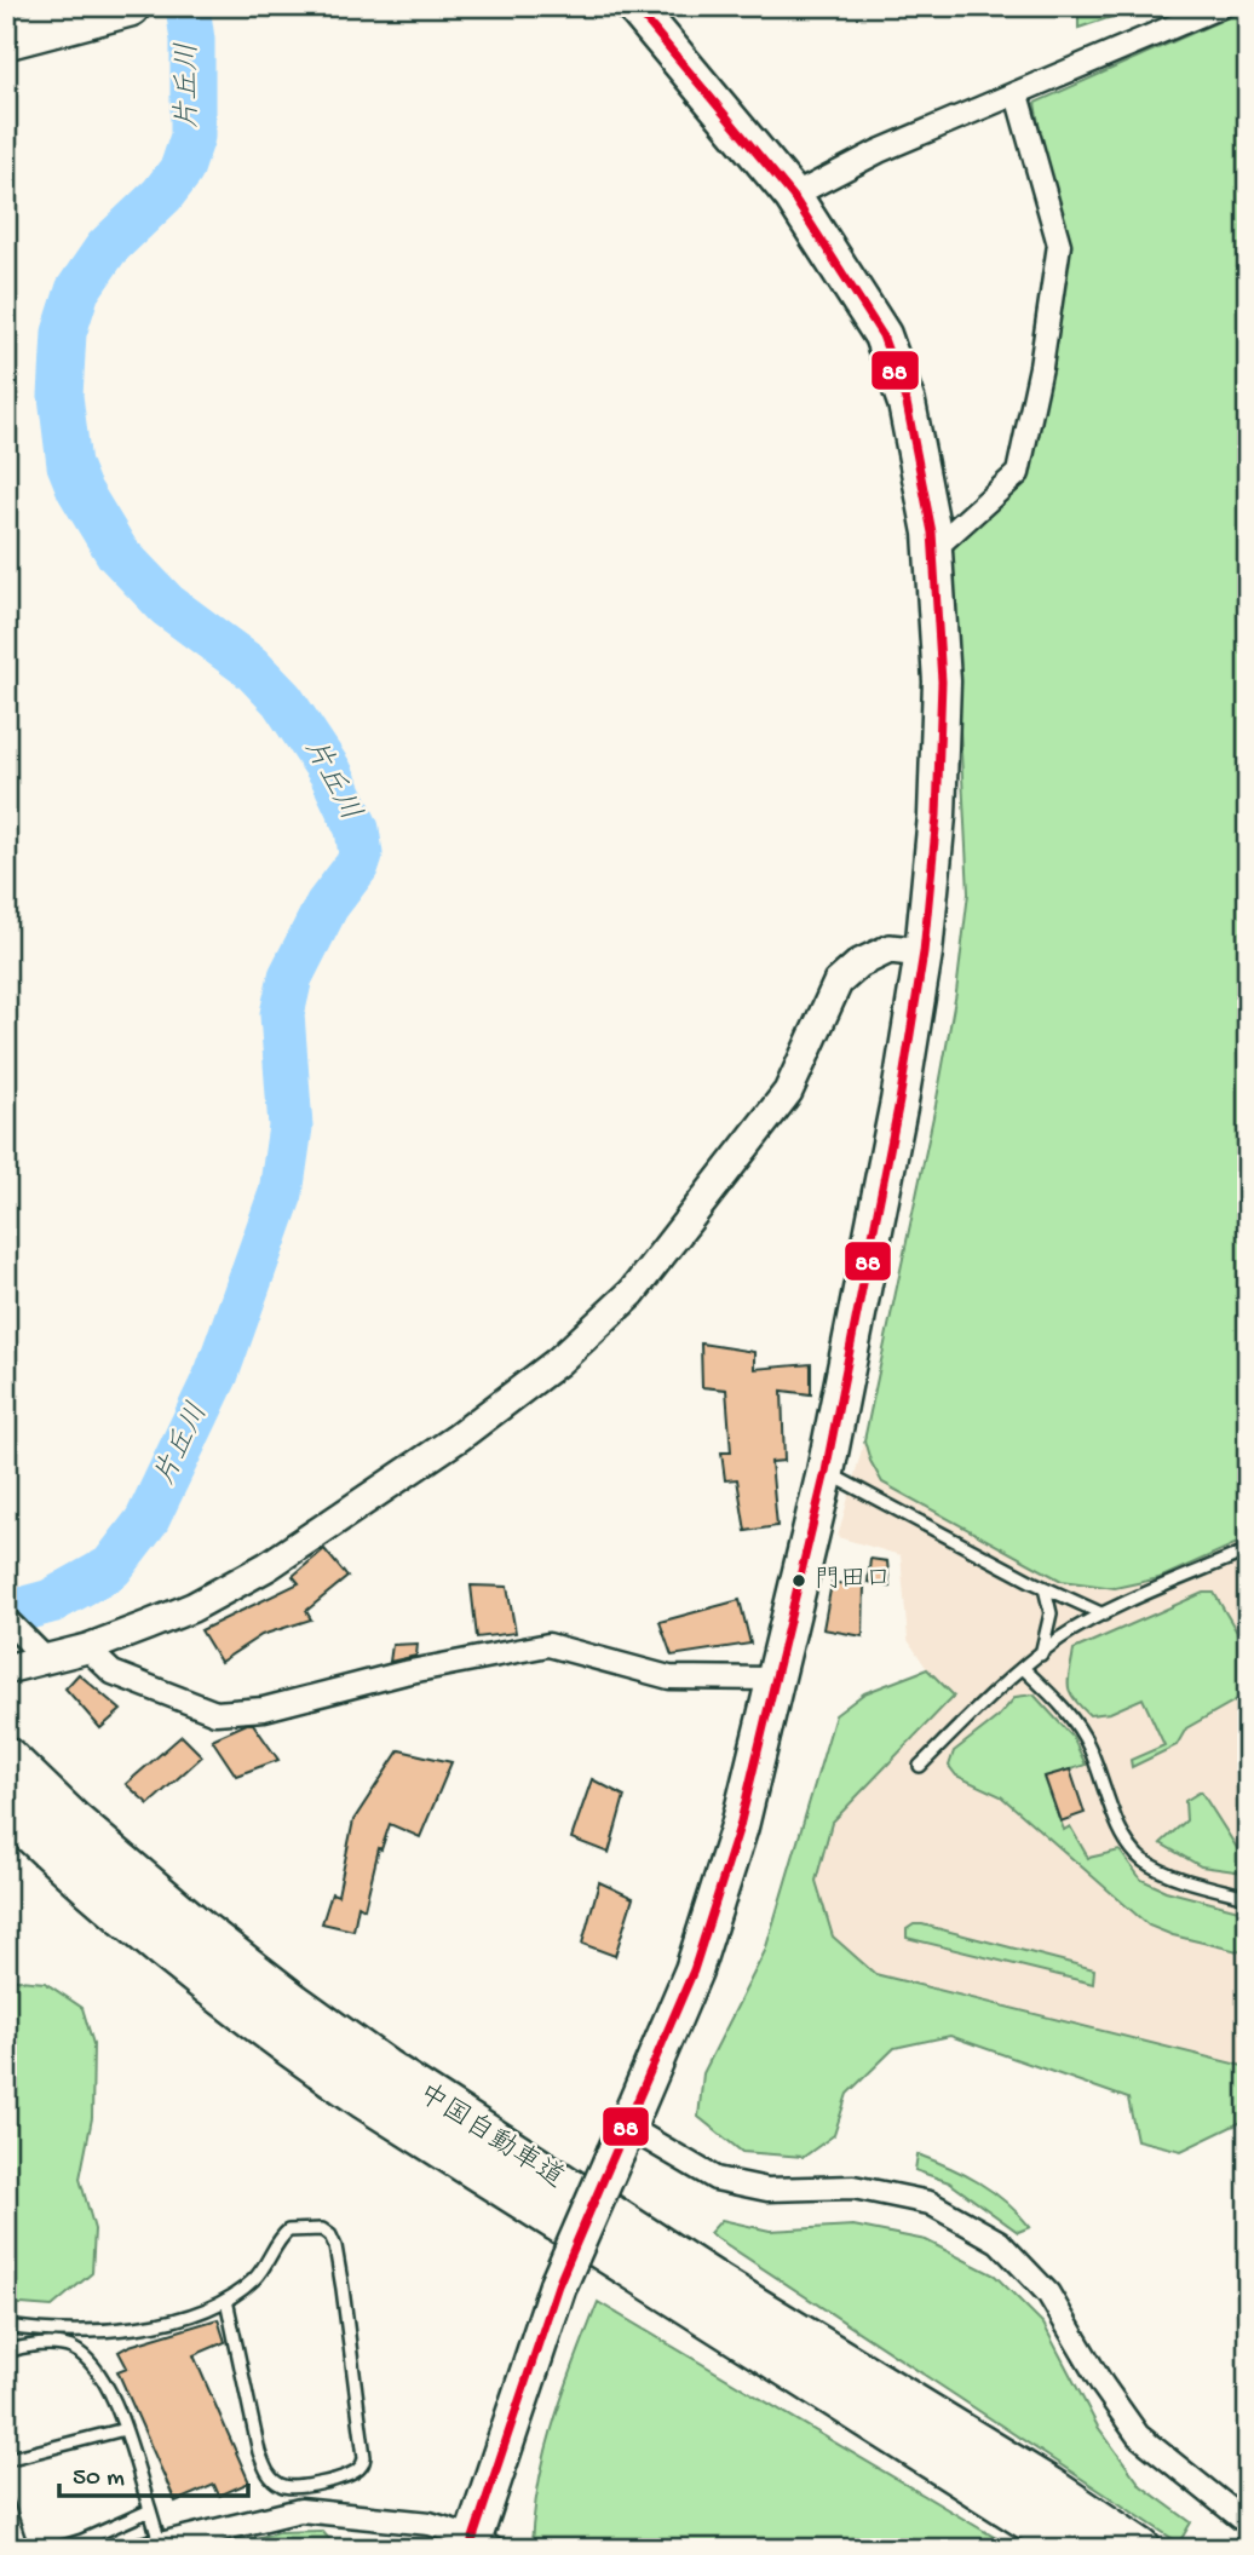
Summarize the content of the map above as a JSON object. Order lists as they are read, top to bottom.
{
  "streets": {
    "highway": ["中国自動車道"]
  },
  "water": ["片丘川"],
  "places": ["門田口"],
  "lines": ["transit line 88"],
  "scale_bar": "50 m"
}
